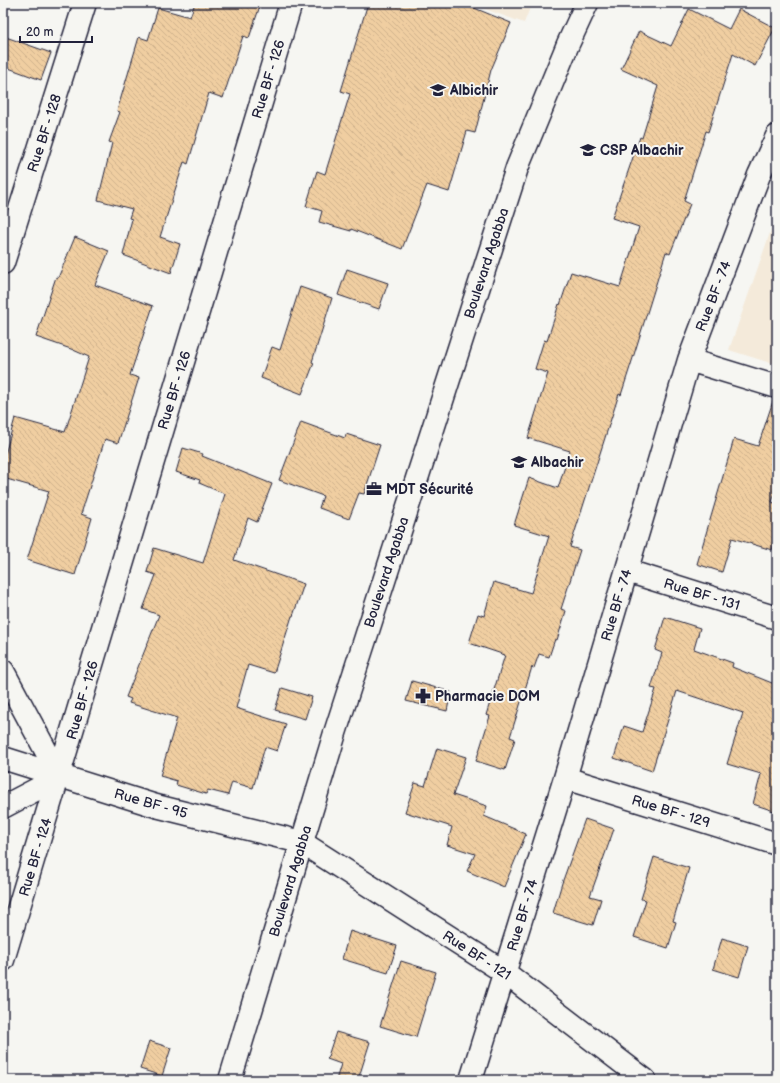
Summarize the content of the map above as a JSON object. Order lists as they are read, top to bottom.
{
  "streets": {
    "street": [
      "Rue BF - 126",
      "Rue BF - 128",
      "Boulevard Agabba",
      "Rue BF - 74",
      "Rue BF - 131",
      "Rue BF - 95",
      "Rue BF - 129",
      "Rue BF - 124",
      "Rue BF - 121"
    ]
  },
  "crossings": [
    ["Rue BF - 126", "Rue BF - 95"],
    ["Rue BF - 126", "Rue BF - 124"],
    ["Boulevard Agabba", "Rue BF - 95"],
    ["Boulevard Agabba", "Rue BF - 121"],
    ["Rue BF - 74", "Rue BF - 131"],
    ["Rue BF - 74", "Rue BF - 129"],
    ["Rue BF - 74", "Rue BF - 121"],
    ["Rue BF - 95", "Rue BF - 124"],
    ["Rue BF - 95", "Rue BF - 121"]
  ],
  "places": {
    "school or university": ["Albichir", "CSP Albachir", "Albachir"],
    "office": ["MDT Sécurité"],
    "pharmacy": ["Pharmacie DOM"]
  },
  "scale_bar": "20 m"
}
